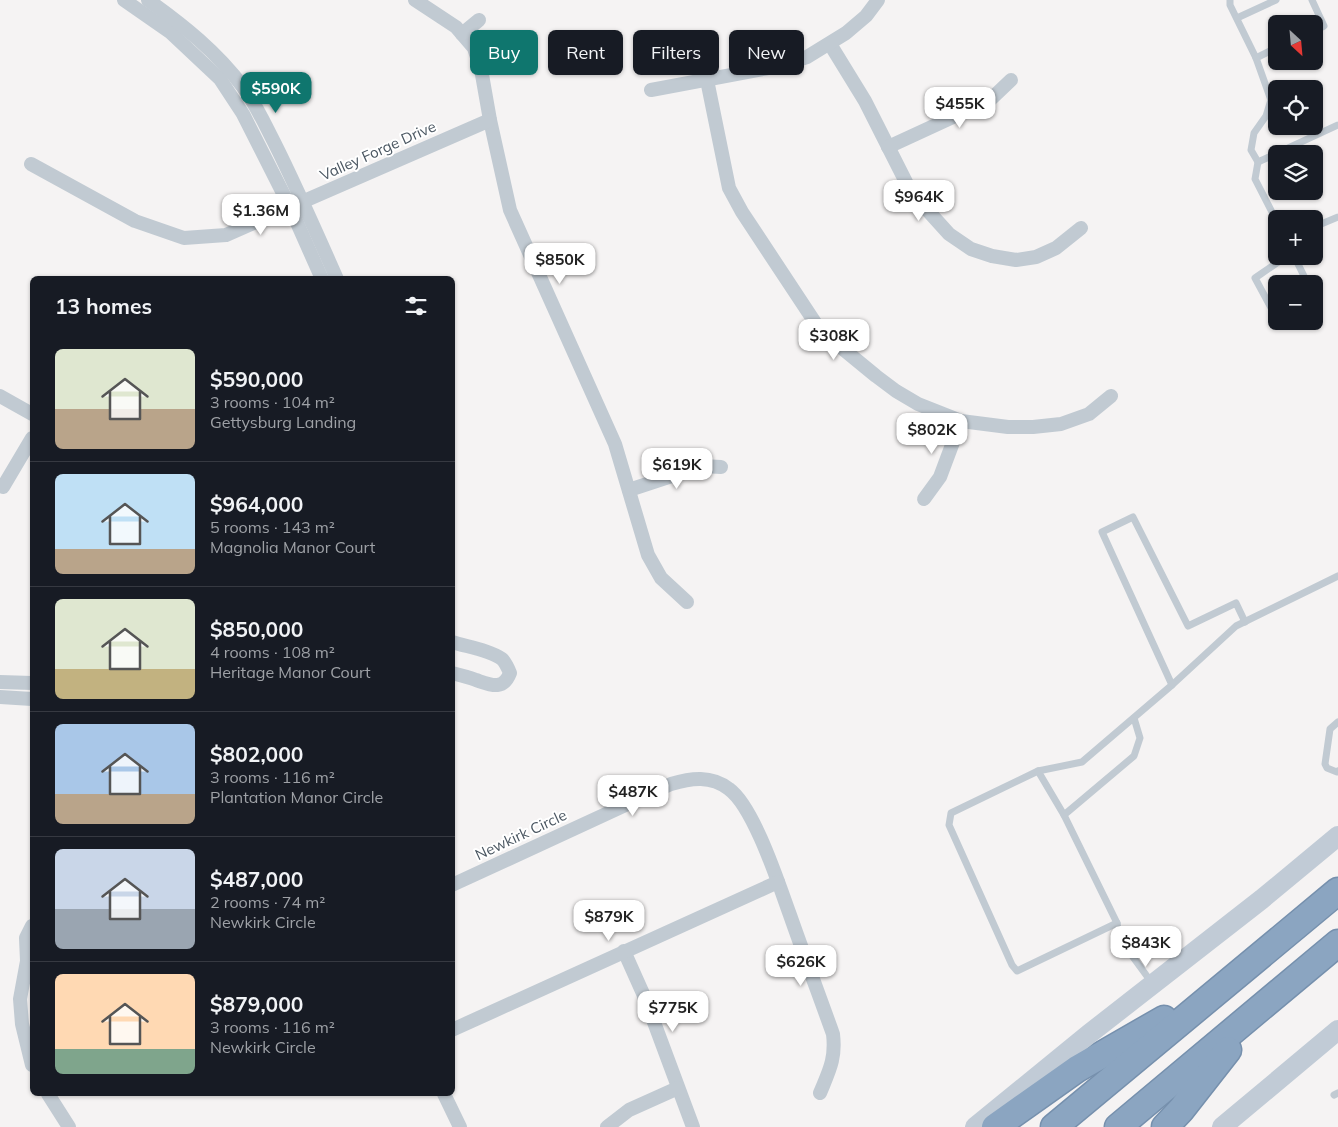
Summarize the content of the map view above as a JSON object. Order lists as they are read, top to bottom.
{
  "streets": {
    "street": ["Valley Forge Drive", "Newkirk Circle"]
  },
  "north": "bottom right",
  "page": {
    "map_buttons": ["+", "−"],
    "chip": [
      "Buy",
      "Rent",
      "Filters",
      "New"
    ],
    "price": [
      "$590K",
      "$455K",
      "$964K",
      "$1.36M",
      "$850K",
      "$308K",
      "$802K",
      "$619K",
      "$487K",
      "$879K",
      "$843K",
      "$626K",
      "$775K"
    ],
    "heading": "13 homes",
    "list": [
      {
        "name": "$590,000",
        "note": "3 rooms · 104 m² · Gettysburg Landing"
      },
      {
        "name": "$964,000",
        "note": "5 rooms · 143 m² · Magnolia Manor Court"
      },
      {
        "name": "$850,000",
        "note": "4 rooms · 108 m² · Heritage Manor Court"
      },
      {
        "name": "$802,000",
        "note": "3 rooms · 116 m² · Plantation Manor Circle"
      },
      {
        "name": "$487,000",
        "note": "2 rooms · 74 m² · Newkirk Circle"
      },
      {
        "name": "$879,000",
        "note": "3 rooms · 116 m² · Newkirk Circle"
      }
    ]
  }
}
